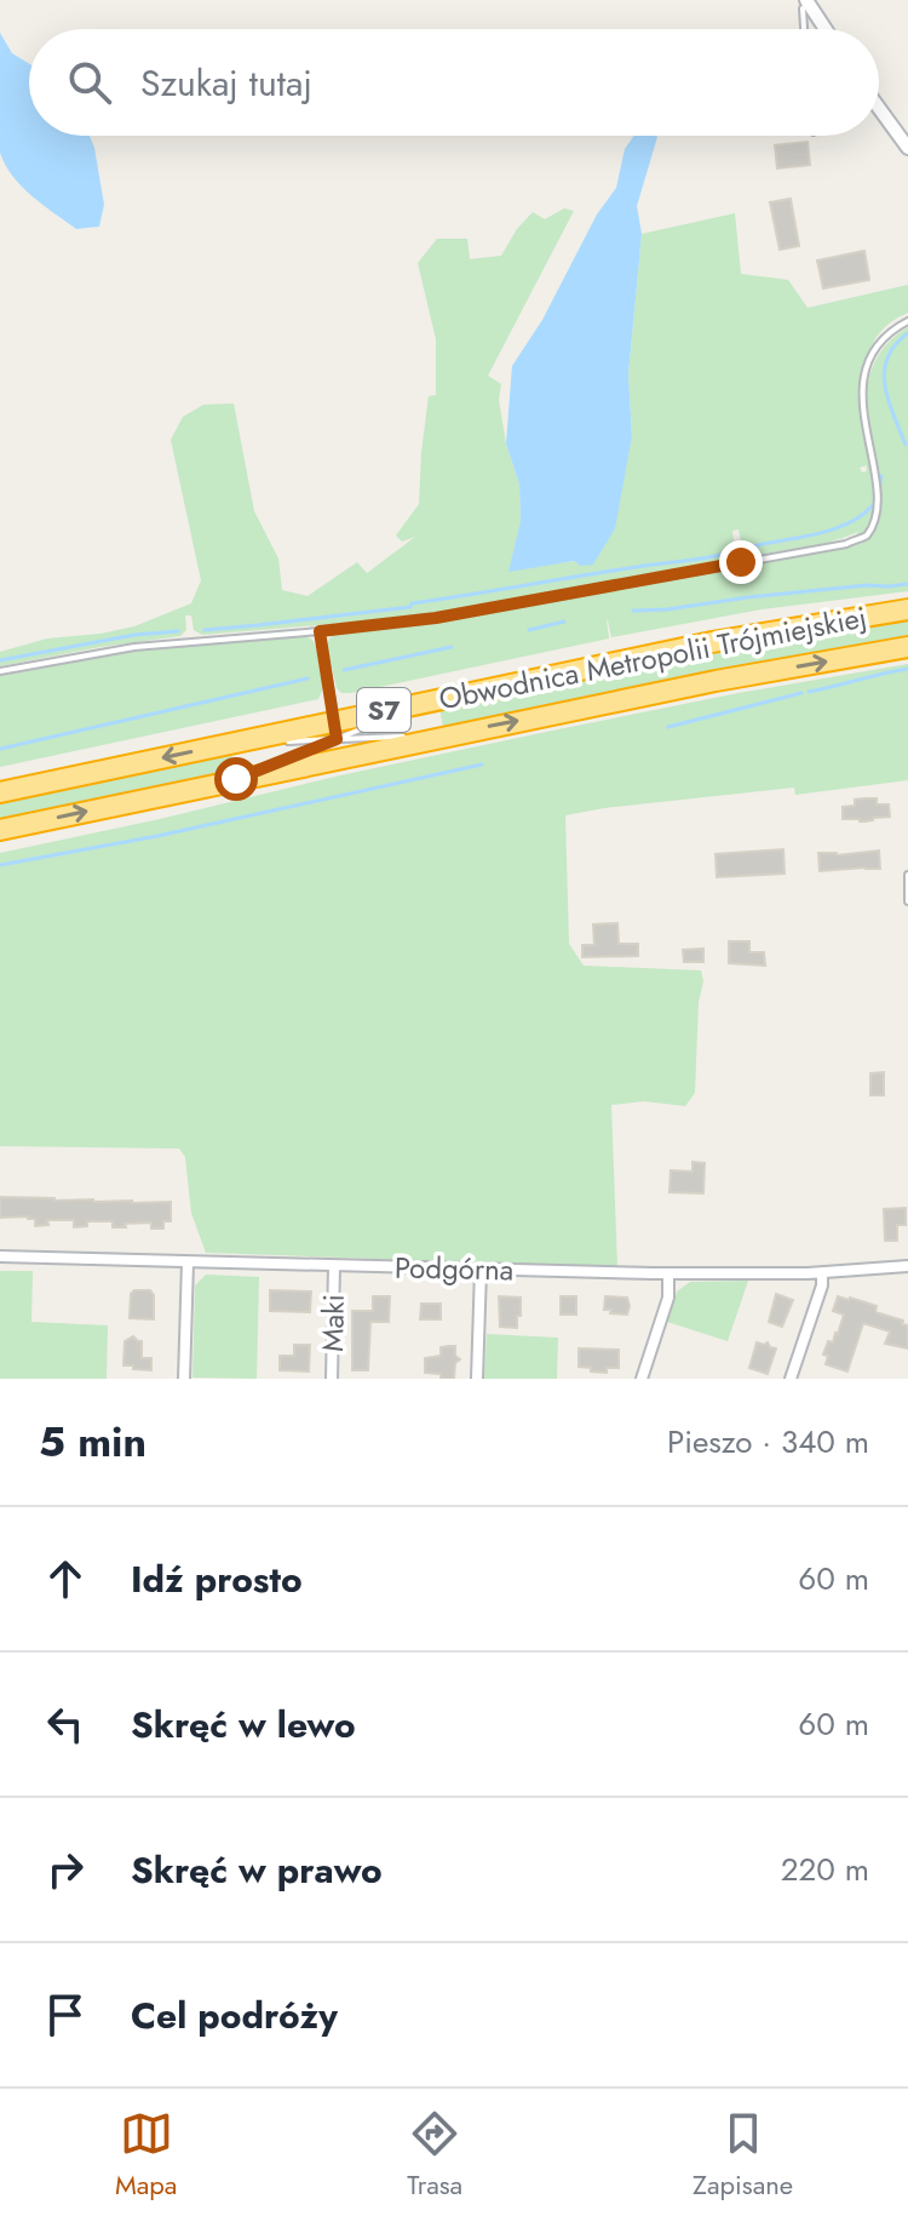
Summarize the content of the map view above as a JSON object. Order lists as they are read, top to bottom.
{
  "streets": {
    "highway": ["Obwodnica Metropolii Trójmiejskiej", "S7"],
    "street": ["Podgórna", "Maki"]
  },
  "crossings": [
    ["Podgórna", "Maki"]
  ],
  "page": {
    "search": "Szukaj tutaj",
    "heading": ["5 min", "Pieszo · 340 m"],
    "list": [
      ["Idź prosto", "60 m"],
      ["Skręć w lewo", "60 m"],
      ["Skręć w prawo", "220 m"],
      "Cel podróży"
    ],
    "nav": ["Mapa", "Trasa", "Zapisane"]
  }
}
